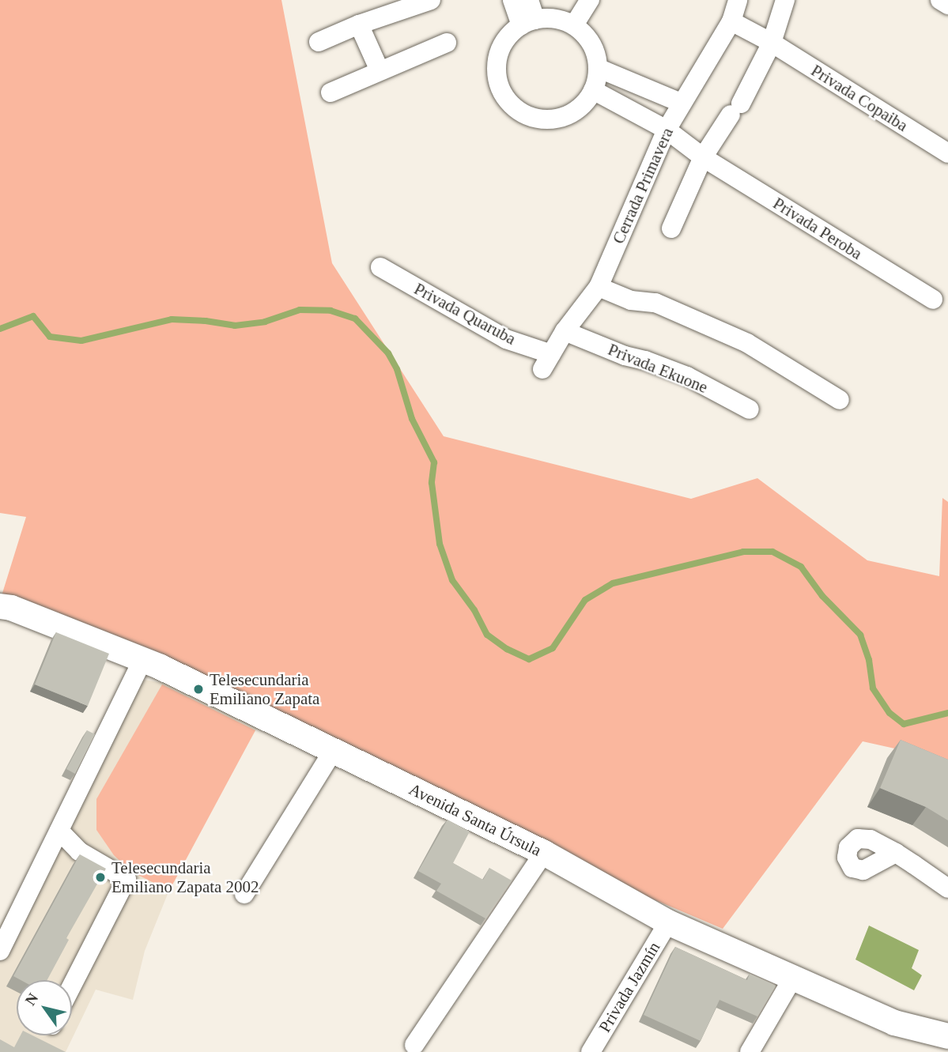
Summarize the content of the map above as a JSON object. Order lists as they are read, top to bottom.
{
  "streets": {
    "street": [
      "Privada Copaiba",
      "Cerrada Primavera",
      "Privada Peroba",
      "Privada Quaruba",
      "Privada Ekuone",
      "Avenida Santa Úrsula",
      "Privada Jazmín"
    ]
  },
  "crossings": [
    ["Privada Copaiba", "Cerrada Primavera"],
    ["Cerrada Primavera", "Privada Peroba"],
    ["Cerrada Primavera", "Privada Quaruba"],
    ["Cerrada Primavera", "Privada Ekuone"],
    ["Avenida Santa Úrsula", "Privada Jazmín"]
  ],
  "places": ["Telesecundaria Emiliano Zapata", "Telesecundaria Emiliano Zapata 2002"],
  "north": "top left"
}
